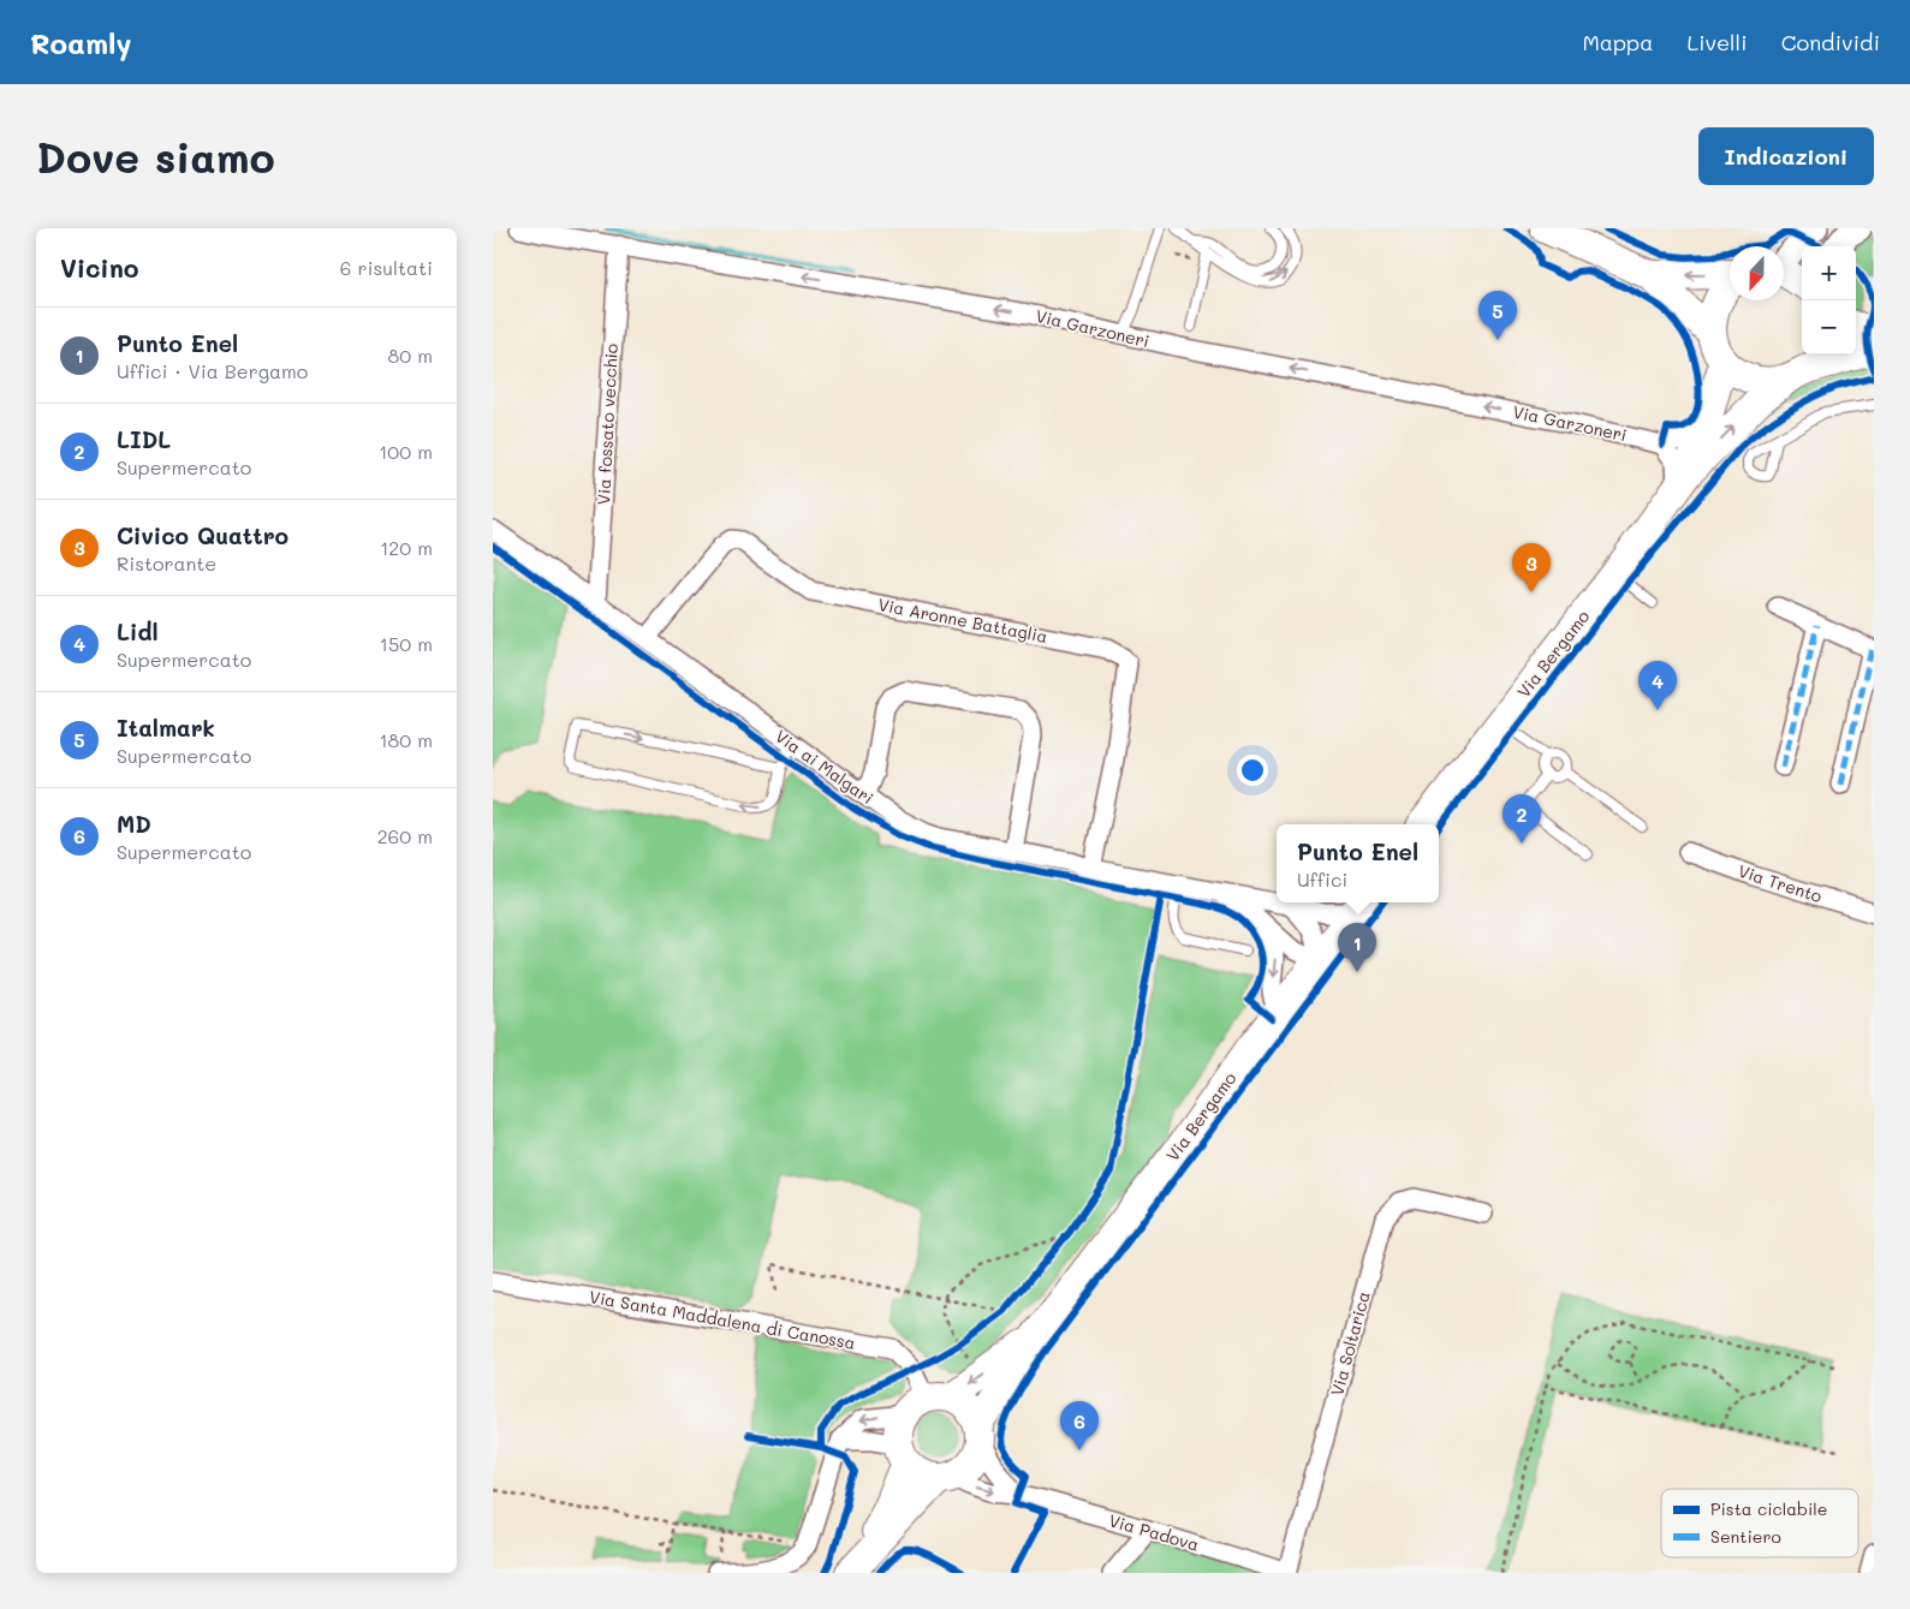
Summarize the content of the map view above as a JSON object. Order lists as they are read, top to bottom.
{
  "streets": {
    "main road": ["Via Bergamo"],
    "street": [
      "Via Garzoneri",
      "Via fossato vecchio",
      "Via Aronne Battaglia",
      "Via ai Malgari",
      "Via Trento",
      "Via Santa Maddalena di Canossa",
      "Via Soltarica",
      "Via Padova"
    ]
  },
  "crossings": [
    ["Via Garzoneri", "Via fossato vecchio"],
    ["Via Garzoneri", "Via Bergamo"],
    ["Via fossato vecchio", "Via ai Malgari"],
    ["Via Aronne Battaglia", "Via ai Malgari"],
    ["Via Bergamo", "Via ai Malgari"],
    ["Via Bergamo", "Via Santa Maddalena di Canossa"],
    ["Via Bergamo", "Via Padova"],
    ["Via Santa Maddalena di Canossa", "Via Padova"],
    ["Via Soltarica", "Via Padova"]
  ],
  "one_way": ["Via Garzoneri"],
  "legend": ["Pista ciclabile", "Sentiero"],
  "north": "bottom",
  "page": {
    "header": "Roamly",
    "nav": ["Mappa", "Livelli", "Condividi"],
    "buttons": "Indicazioni",
    "title": "Dove siamo",
    "heading": ["Vicino", "6 risultati"],
    "map_buttons": ["+", "−"],
    "pins": [
      "5",
      "3",
      "4",
      "2",
      "1",
      "6"
    ],
    "list": [
      {
        "mark": "1",
        "name": "Punto Enel",
        "note": "Uffici · Via Bergamo",
        "value": "80 m"
      },
      {
        "mark": "2",
        "name": "LIDL",
        "note": "Supermercato",
        "value": "100 m"
      },
      {
        "mark": "3",
        "name": "Civico Quattro",
        "note": "Ristorante",
        "value": "120 m"
      },
      {
        "mark": "4",
        "name": "Lidl",
        "note": "Supermercato",
        "value": "150 m"
      },
      {
        "mark": "5",
        "name": "Italmark",
        "note": "Supermercato",
        "value": "180 m"
      },
      {
        "mark": "6",
        "name": "MD",
        "note": "Supermercato",
        "value": "260 m"
      }
    ],
    "popup": ["Punto Enel", "Uffici"]
  }
}
